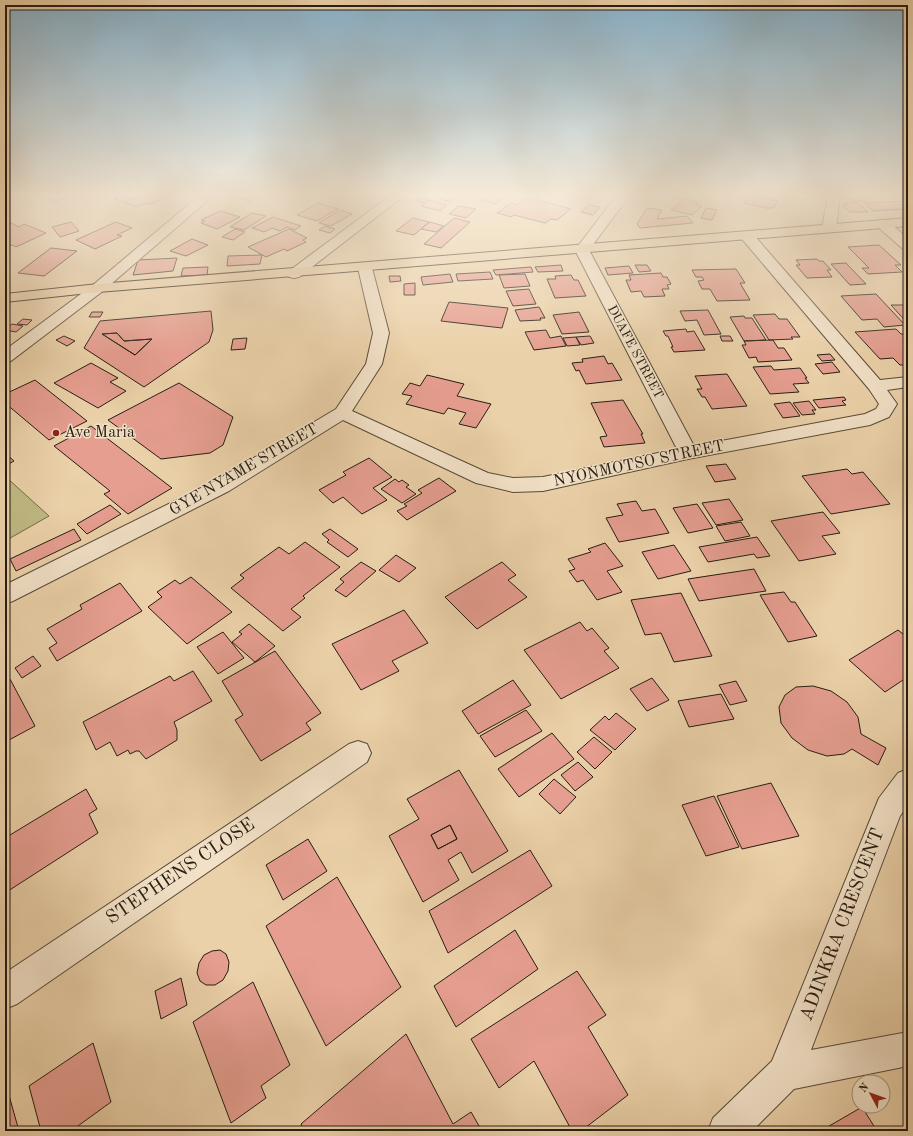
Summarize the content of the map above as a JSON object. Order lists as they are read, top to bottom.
{
  "streets": {
    "street": [
      "DUAFE STREET",
      "NYONMOTSO STREET",
      "GYE NYAME STREET",
      "STEPHENS CLOSE",
      "ADINKRA CRESCENT"
    ]
  },
  "crossings": [
    ["DUAFE STREET", "NYONMOTSO STREET"],
    ["NYONMOTSO STREET", "GYE NYAME STREET"]
  ],
  "places": ["Ave Maria"],
  "north": "top left"
}
